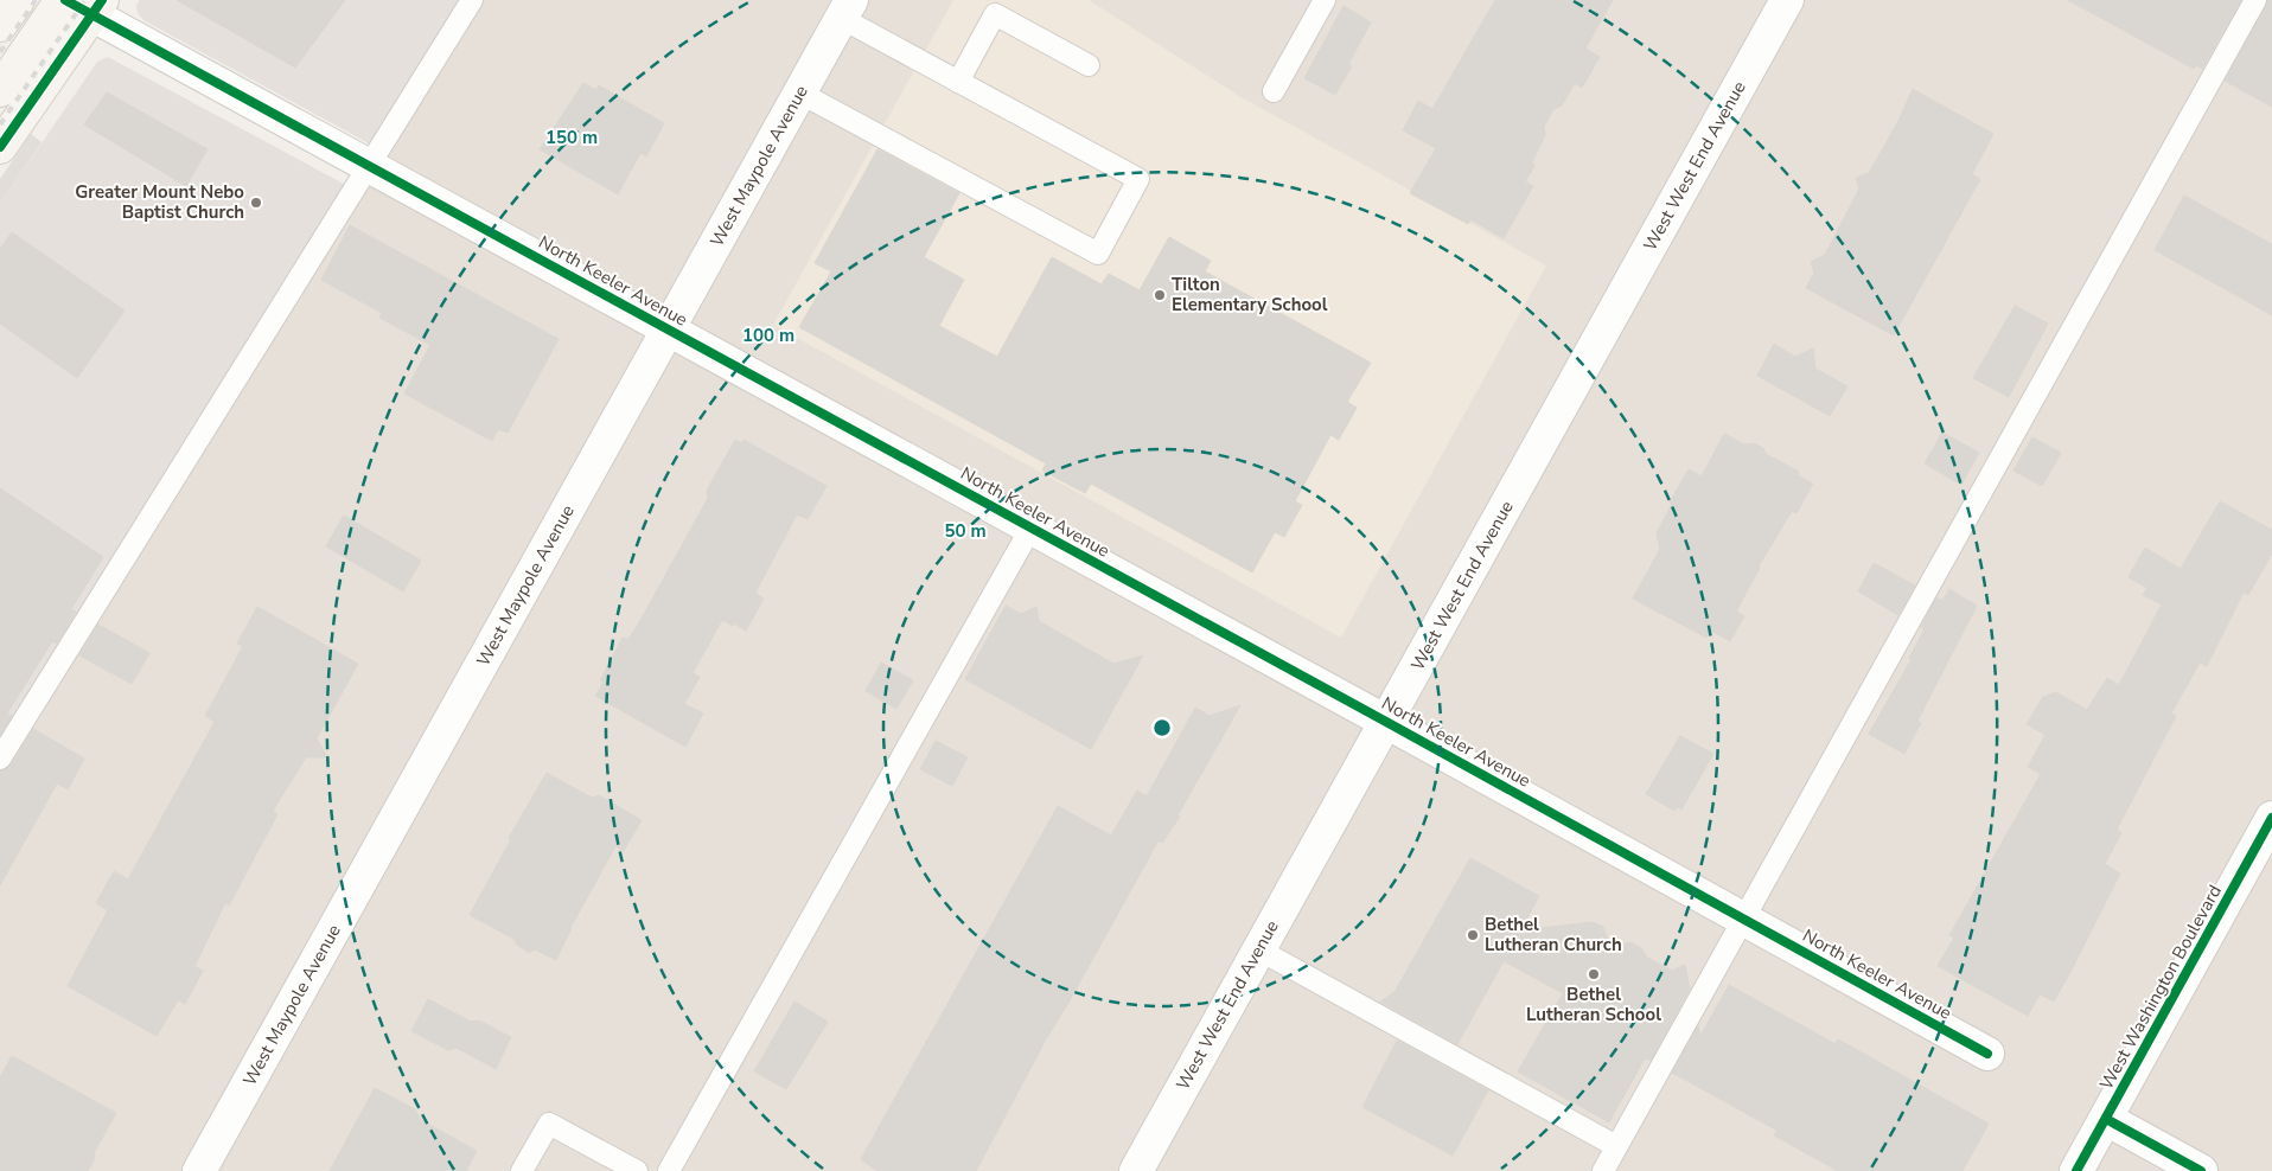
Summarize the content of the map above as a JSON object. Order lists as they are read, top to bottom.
{
  "streets": {
    "street": [
      "West Maypole Avenue",
      "West West End Avenue",
      "North Keeler Avenue",
      "West Washington Boulevard"
    ]
  },
  "crossings": [
    ["West Maypole Avenue", "North Keeler Avenue"],
    ["West West End Avenue", "North Keeler Avenue"]
  ],
  "places": [
    "Greater Mount Nebo Baptist Church",
    "Tilton Elementary School",
    "Bethel Lutheran Church",
    "Bethel Lutheran School"
  ],
  "rings": ["150 m", "100 m", "50 m"]
}
